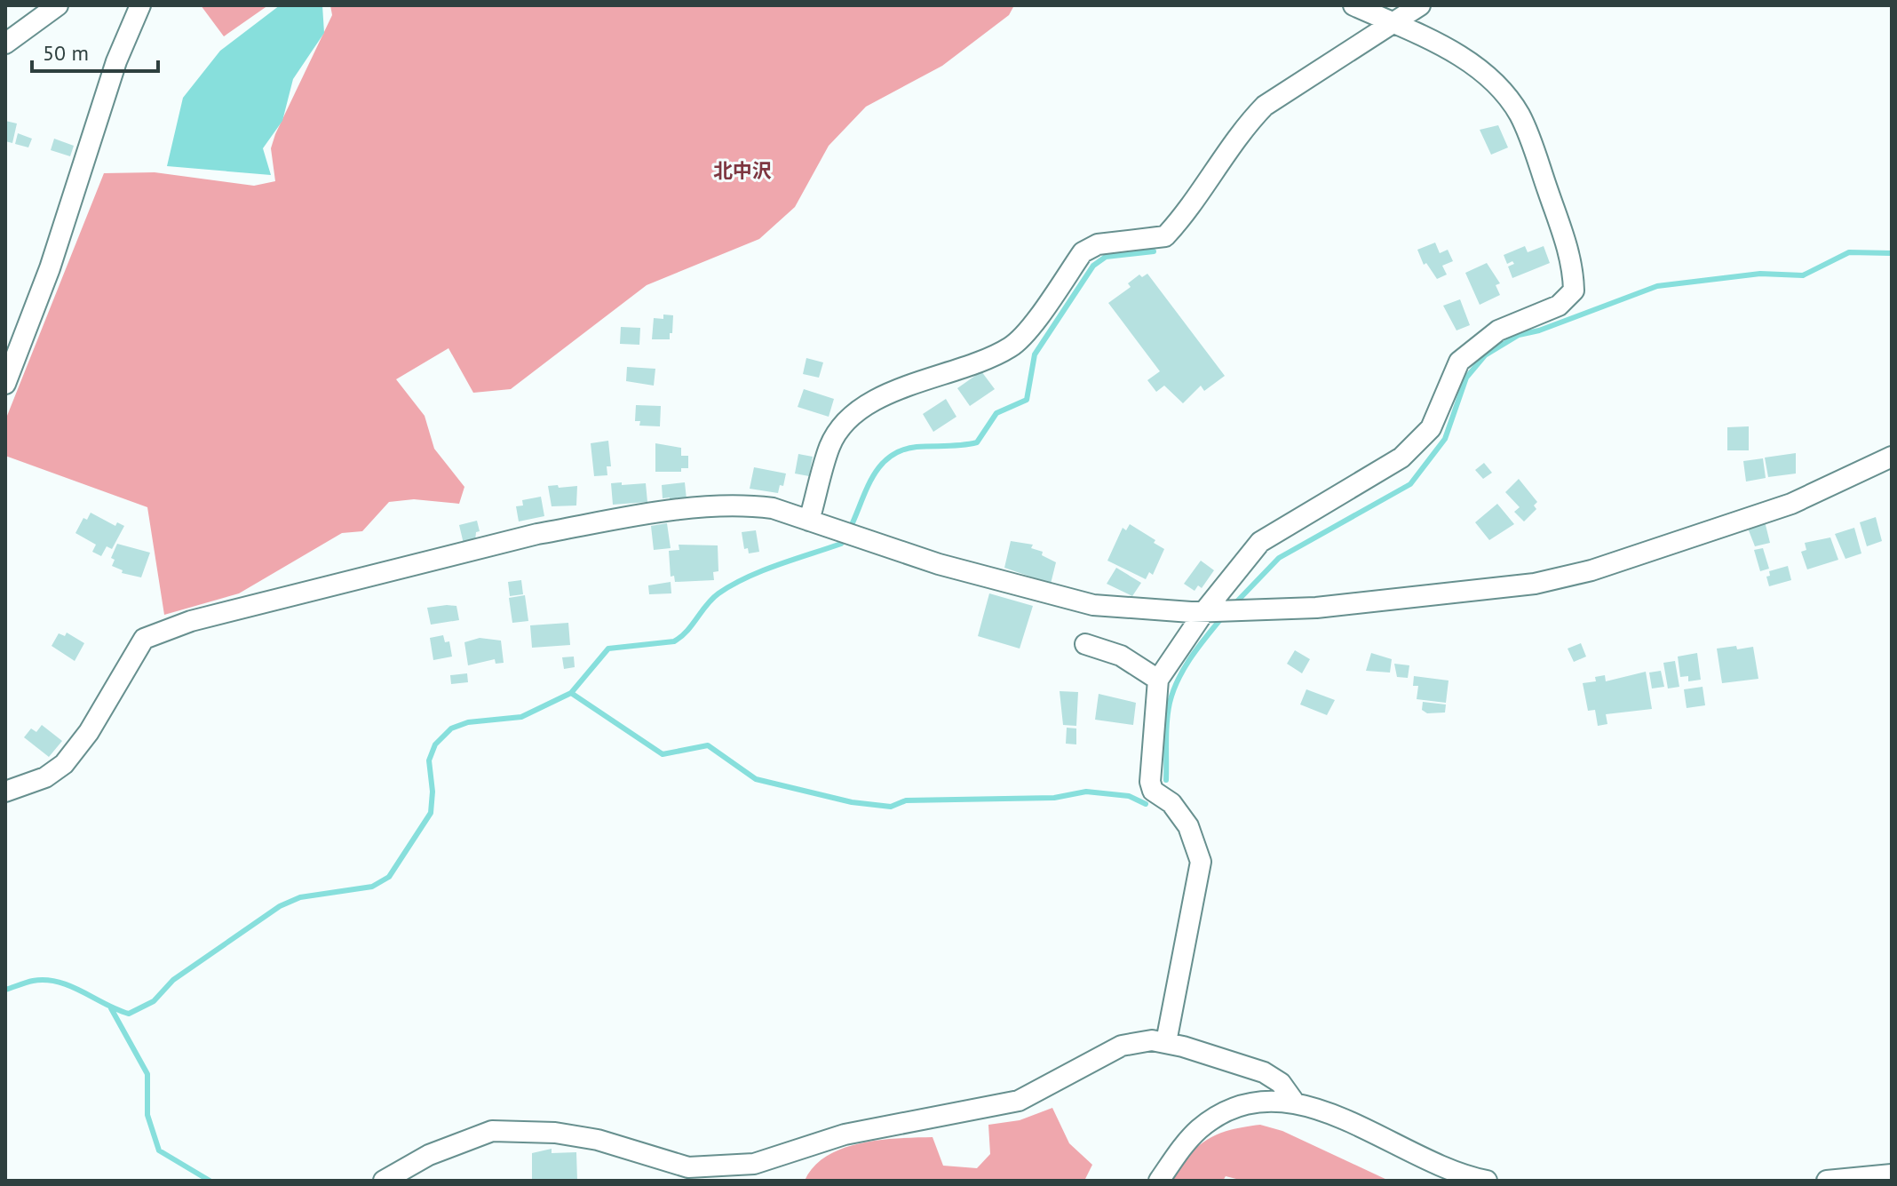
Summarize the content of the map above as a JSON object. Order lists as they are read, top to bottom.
{
  "districts": ["北中沢"],
  "scale_bar": "50 m"
}
